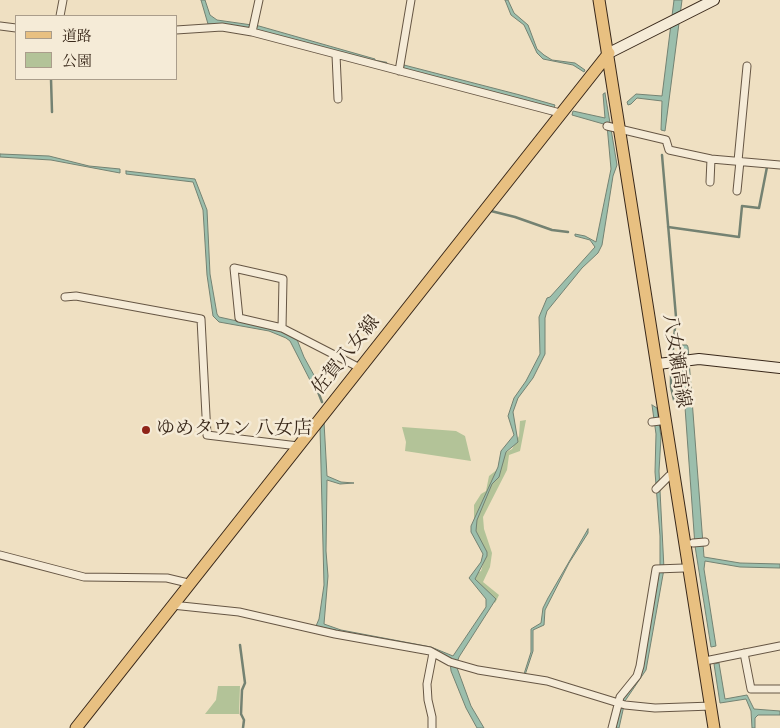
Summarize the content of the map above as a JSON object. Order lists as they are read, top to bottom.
{
  "streets": {
    "main road": ["佐賀八女線", "八女瀬高線"]
  },
  "crossings": [
    ["佐賀八女線", "八女瀬高線"]
  ],
  "places": ["ゆめタウン 八女店"],
  "legend": ["道路", "公園"]
}
